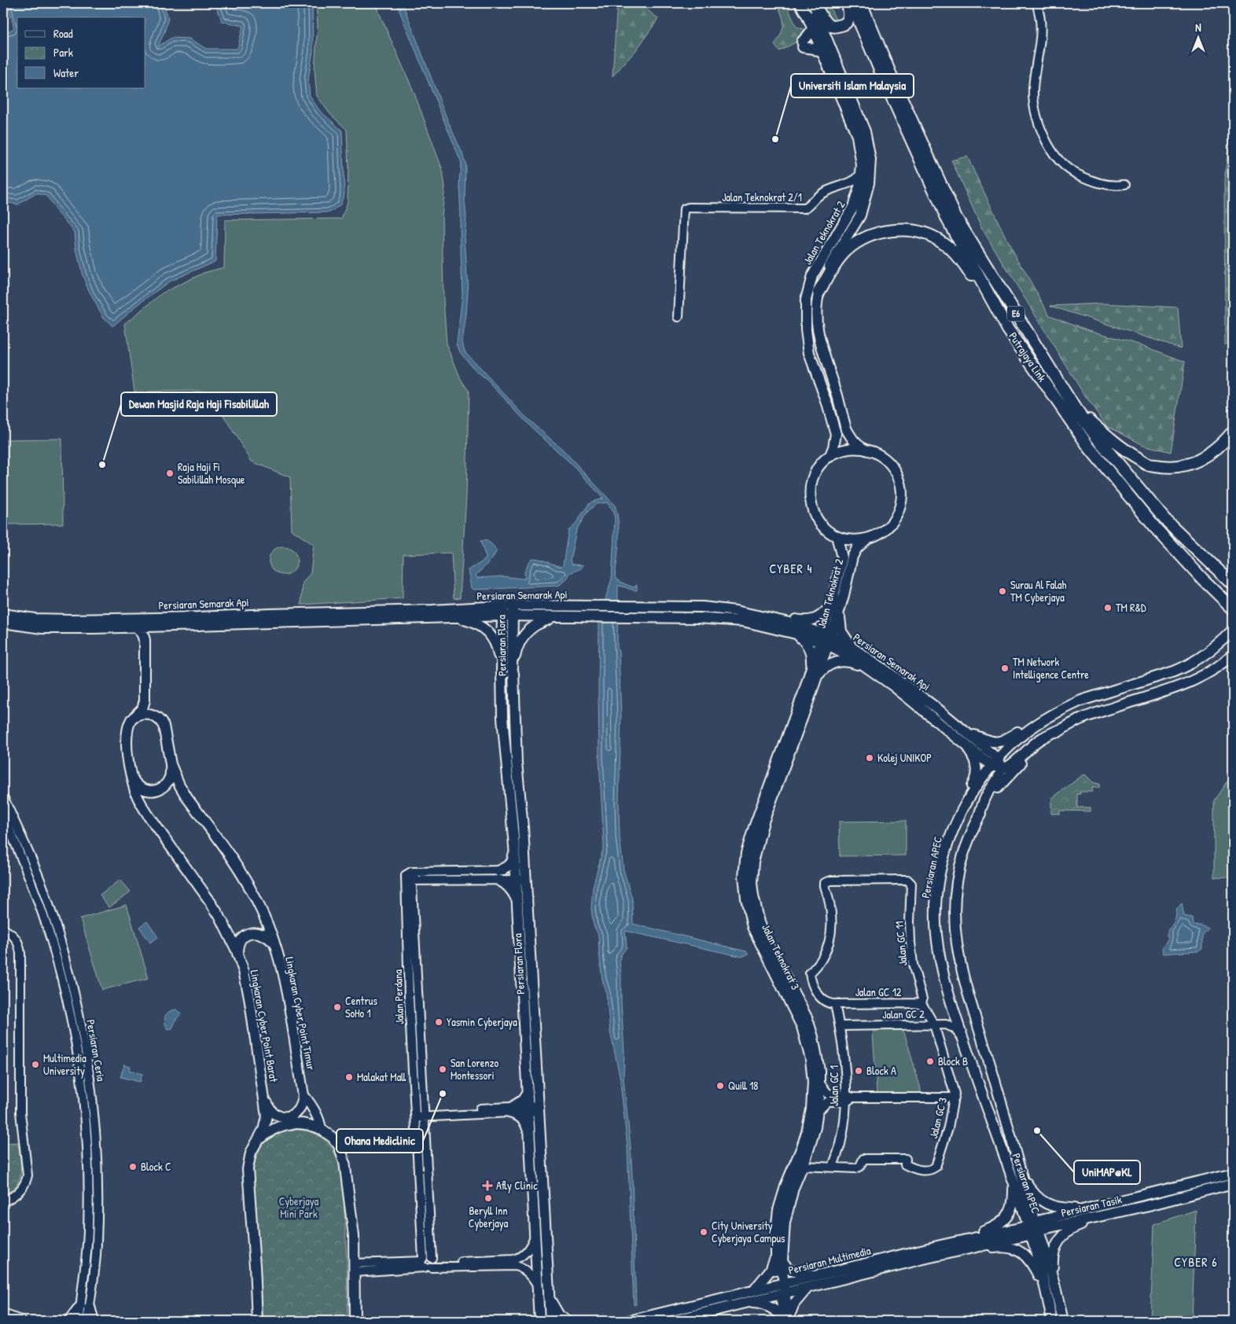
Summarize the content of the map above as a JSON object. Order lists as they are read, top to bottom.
{
  "streets": {
    "highway": ["E6", "Putrajaya Link"],
    "main road": [
      "Jalan Teknokrat 2",
      "Persiaran Semarak Api",
      "Persiaran Flora",
      "Persiaran APEC",
      "Jalan Teknokrat 3",
      "Lingkaran Cyber Point Timur",
      "Lingkaran Cyber Point Barat",
      "Persiaran Tasik",
      "Persiaran Multimedia"
    ],
    "street": [
      "Jalan Teknokrat 2/1",
      "Jalan GC 11",
      "Jalan GC 12",
      "Jalan Perdana",
      "Jalan GC 2",
      "Persiaran Ceria",
      "Jalan GC 1",
      "Jalan GC 3"
    ]
  },
  "crossings": [
    ["Jalan Teknokrat 2/1", "Jalan Teknokrat 2"],
    ["Jalan Teknokrat 2", "Persiaran Semarak Api"],
    ["Jalan Teknokrat 2", "Jalan Teknokrat 3"],
    ["Persiaran Semarak Api", "Persiaran Flora"],
    ["Persiaran Semarak Api", "Persiaran APEC"],
    ["Persiaran Semarak Api", "Jalan Teknokrat 3"],
    ["Persiaran Semarak Api", "Lingkaran Cyber Point Barat"],
    ["Persiaran Flora", "Jalan Perdana"],
    ["Persiaran APEC", "Persiaran Tasik"],
    ["Persiaran APEC", "Persiaran Multimedia"],
    ["Jalan GC 11", "Jalan GC 12"],
    ["Jalan GC 11", "Jalan GC 1"],
    ["Jalan GC 11", "Jalan GC 3"],
    ["Jalan Teknokrat 3", "Persiaran Multimedia"],
    ["Jalan GC 12", "Jalan GC 1"],
    ["Jalan GC 12", "Jalan GC 3"],
    ["Jalan GC 2", "Jalan GC 1"],
    ["Jalan GC 2", "Jalan GC 3"],
    ["Jalan GC 1", "Jalan GC 3"],
    ["Persiaran Tasik", "Persiaran Multimedia"]
  ],
  "districts": ["CYBER 4", "CYBER 6"],
  "parks": ["Cyberjaya Mini Park"],
  "places": {
    "other": [
      "Universiti Islam Malaysia",
      "Dewan Masjid Raja Haji Fisabilillah",
      "Raja Haji Fi Sabilillah Mosque",
      "Surau Al Falah TM Cyberjaya",
      "TM R&D",
      "TM Network Intelligence Centre",
      "Kolej UNIKOP",
      "Centrus SoHo 1",
      "Yasmin Cyberjaya",
      "Block B",
      "Multimedia University",
      "San Lorenzo Montessori",
      "Block A",
      "Malakat Mall",
      "Quill 18",
      "Ohana Mediclinic",
      "UniMAP@KL",
      "Block C",
      "Beryll Inn Cyberjaya",
      "City University Cyberjaya Campus"
    ],
    "health": ["Afly Clinic"]
  },
  "legend": ["Road", "Park", "Water"],
  "north": "top"
}
